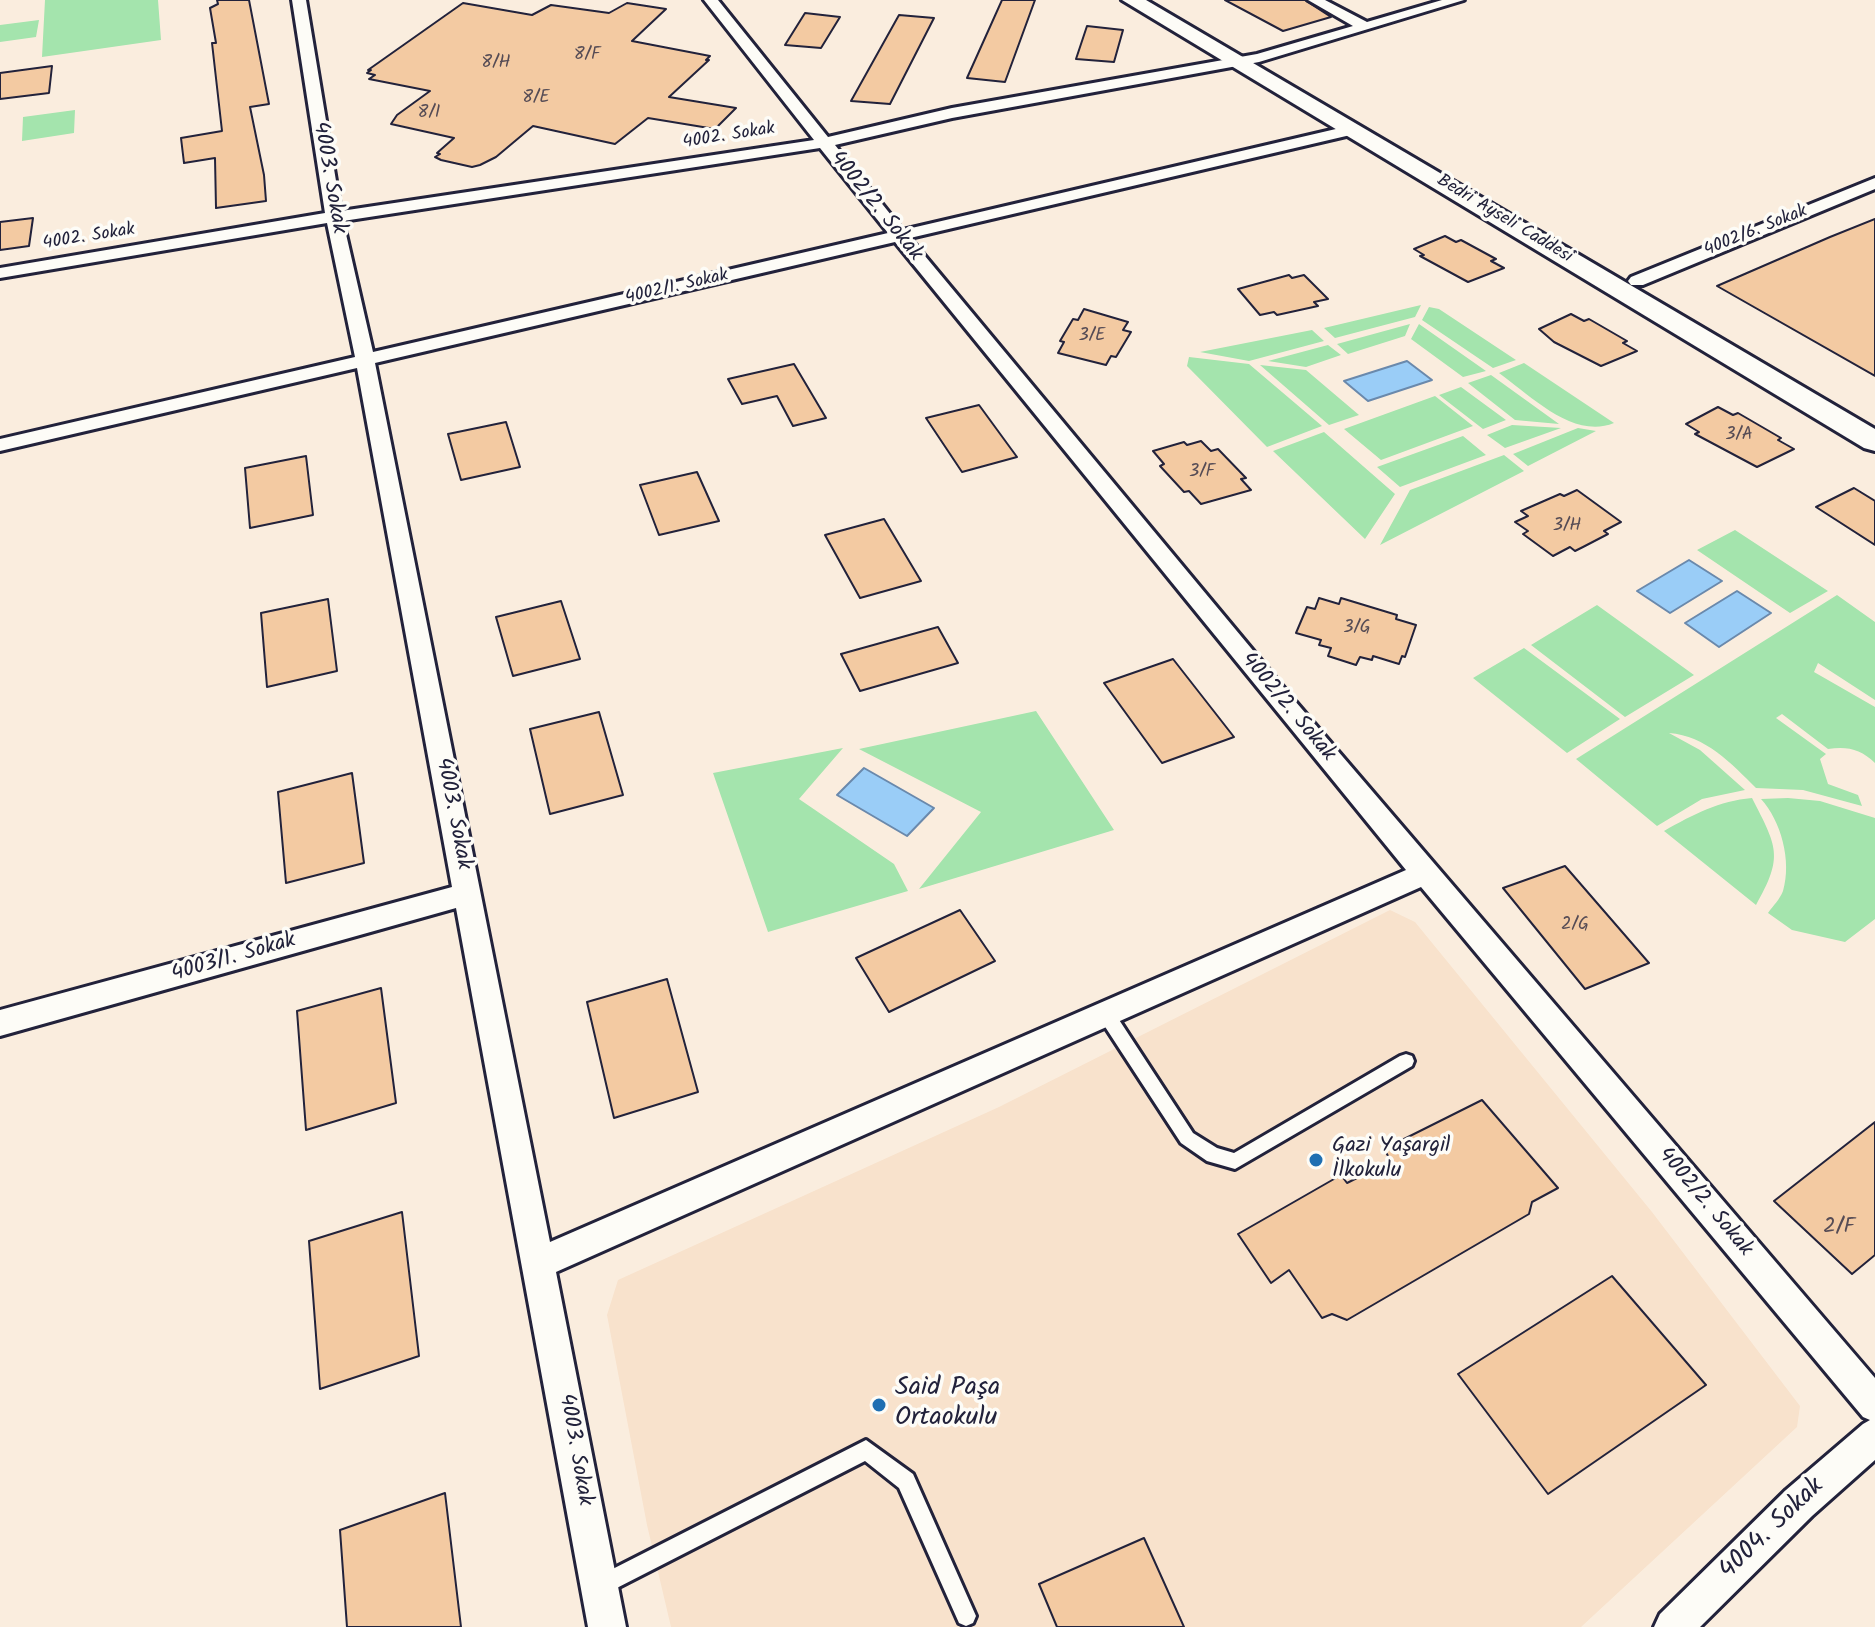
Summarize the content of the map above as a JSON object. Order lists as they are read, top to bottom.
{
  "streets": {
    "main road": ["Bedri Ayseli Caddesi"],
    "street": [
      "4002. Sokak",
      "4003. Sokak",
      "4002/2. Sokak",
      "4002/6. Sokak",
      "4002/1. Sokak",
      "4003/1. Sokak",
      "4004. Sokak"
    ]
  },
  "crossings": [
    ["4002. Sokak", "4003. Sokak"],
    ["4002. Sokak", "4002/2. Sokak"],
    ["4002. Sokak", "Bedri Ayseli Caddesi"],
    ["4003. Sokak", "4002/1. Sokak"],
    ["4003. Sokak", "4003/1. Sokak"],
    ["4002/2. Sokak", "4002/1. Sokak"],
    ["Bedri Ayseli Caddesi", "4002/6. Sokak"],
    ["Bedri Ayseli Caddesi", "4002/1. Sokak"]
  ],
  "places": ["Gazi Yaşargil İlkokulu", "Said Paşa Ortaokulu"],
  "house_numbers": [
    "8/F",
    "8/H",
    "8/E",
    "8/I",
    "3/E",
    "3/A",
    "3/F",
    "3/H",
    "3/G",
    "2/G",
    "2/F"
  ]
}
